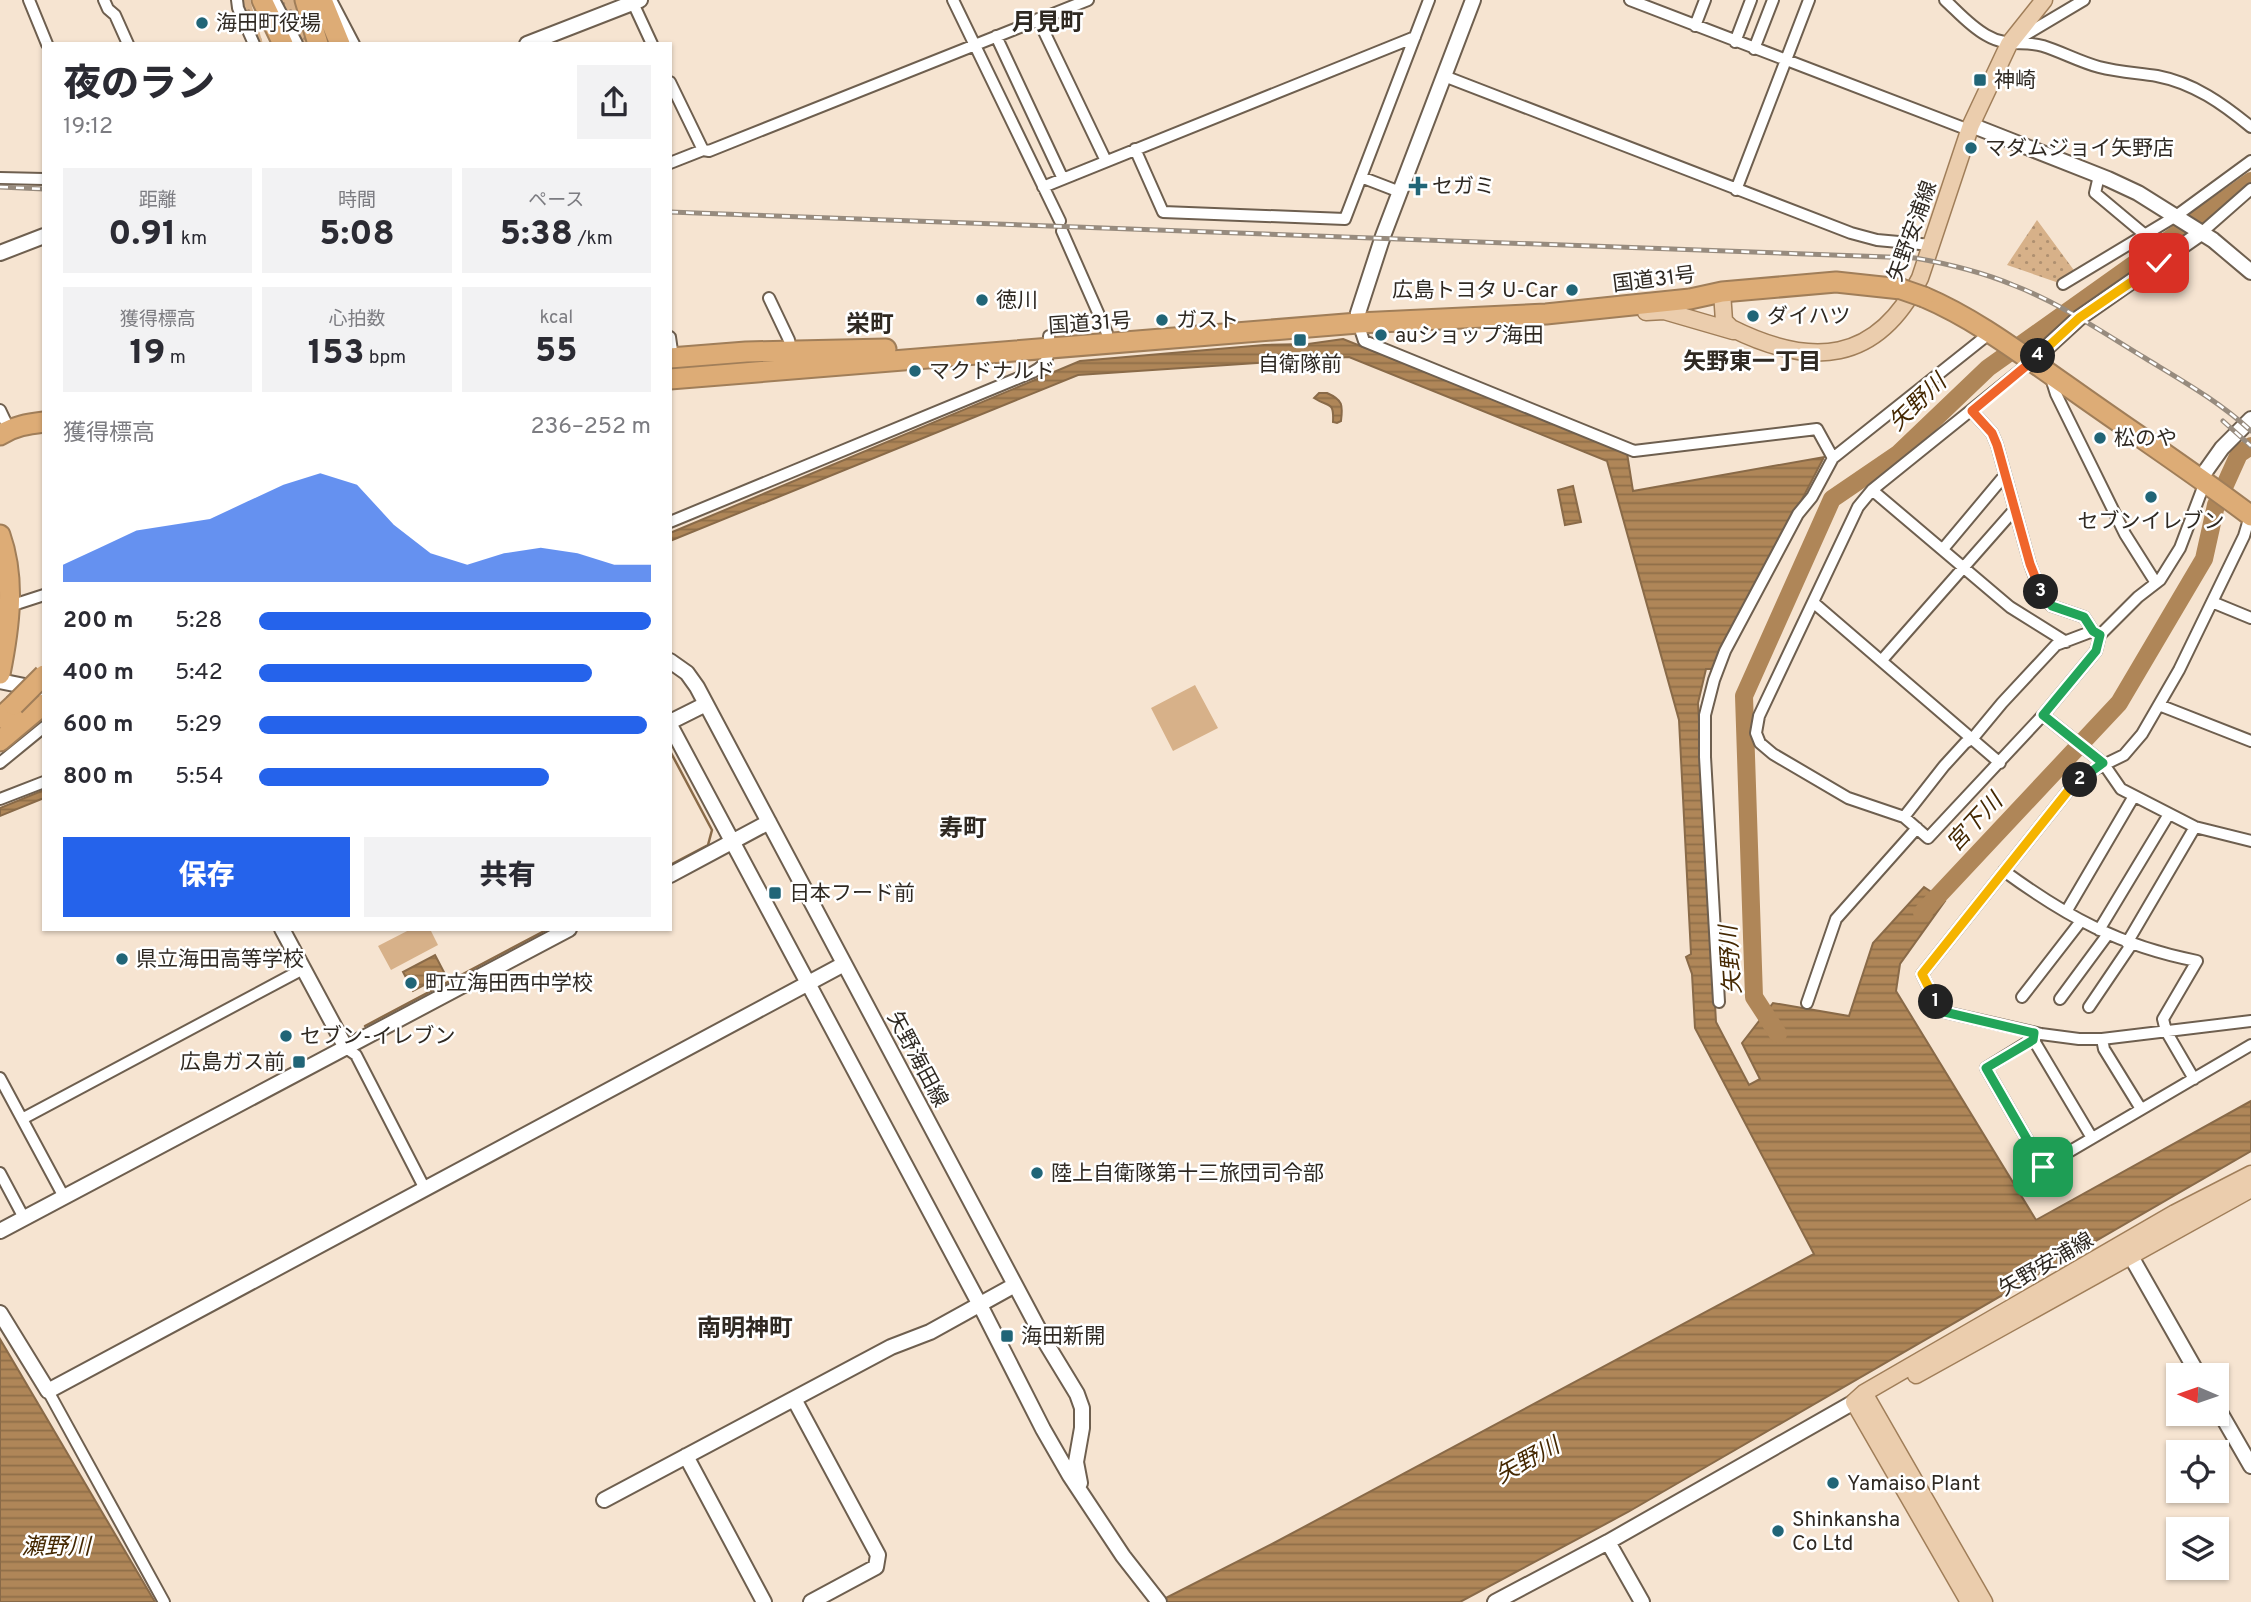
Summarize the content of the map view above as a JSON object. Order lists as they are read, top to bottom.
{
  "streets": {
    "highway": ["国道31号"],
    "main road": ["矢野安浦線"],
    "street": ["矢野海田線"]
  },
  "crossings": [
    ["矢野安浦線", "国道31号"]
  ],
  "districts": [
    "月見町",
    "栄町",
    "矢野東一丁目",
    "寿町",
    "南明神町"
  ],
  "water": ["矢野川", "宮下川", "瀬野川"],
  "places": {
    "other": [
      "海田町役場",
      "マダムジョイ矢野店",
      "広島トヨタ U-Car",
      "徳川",
      "ダイハツ",
      "ガスト",
      "auショップ海田",
      "マクドナルド",
      "松のや",
      "セブンイレブン",
      "県立海田高等学校",
      "町立海田西中学校",
      "セブン-イレブン",
      "陸上自衛隊第十三旅団司令部",
      "Yamaiso Plant",
      "Shinkansha Co Ltd"
    ],
    "transit": [
      "神崎",
      "自衛隊前",
      "日本フード前",
      "広島ガス前",
      "海田新開"
    ],
    "health": ["セガミ"]
  },
  "north": "left",
  "page": {
    "heading": ["夜のラン", "19:12"],
    "stats": [
      ["距離", "0.91 km"],
      ["時間", "5:08"],
      ["ペース", "5:38 /km"],
      ["獲得標高", "19 m"],
      ["心拍数", "153 bpm"],
      ["kcal", "55"]
    ],
    "pins": [
      "4",
      "3",
      "2",
      "1"
    ],
    "chart": ["獲得標高", "236–252 m"],
    "list": [
      {
        "name": "200 m",
        "note": "5:28"
      },
      {
        "name": "400 m",
        "note": "5:42"
      },
      {
        "name": "600 m",
        "note": "5:29"
      },
      {
        "name": "800 m",
        "note": "5:54"
      }
    ],
    "buttons": ["保存", "共有"]
  }
}
